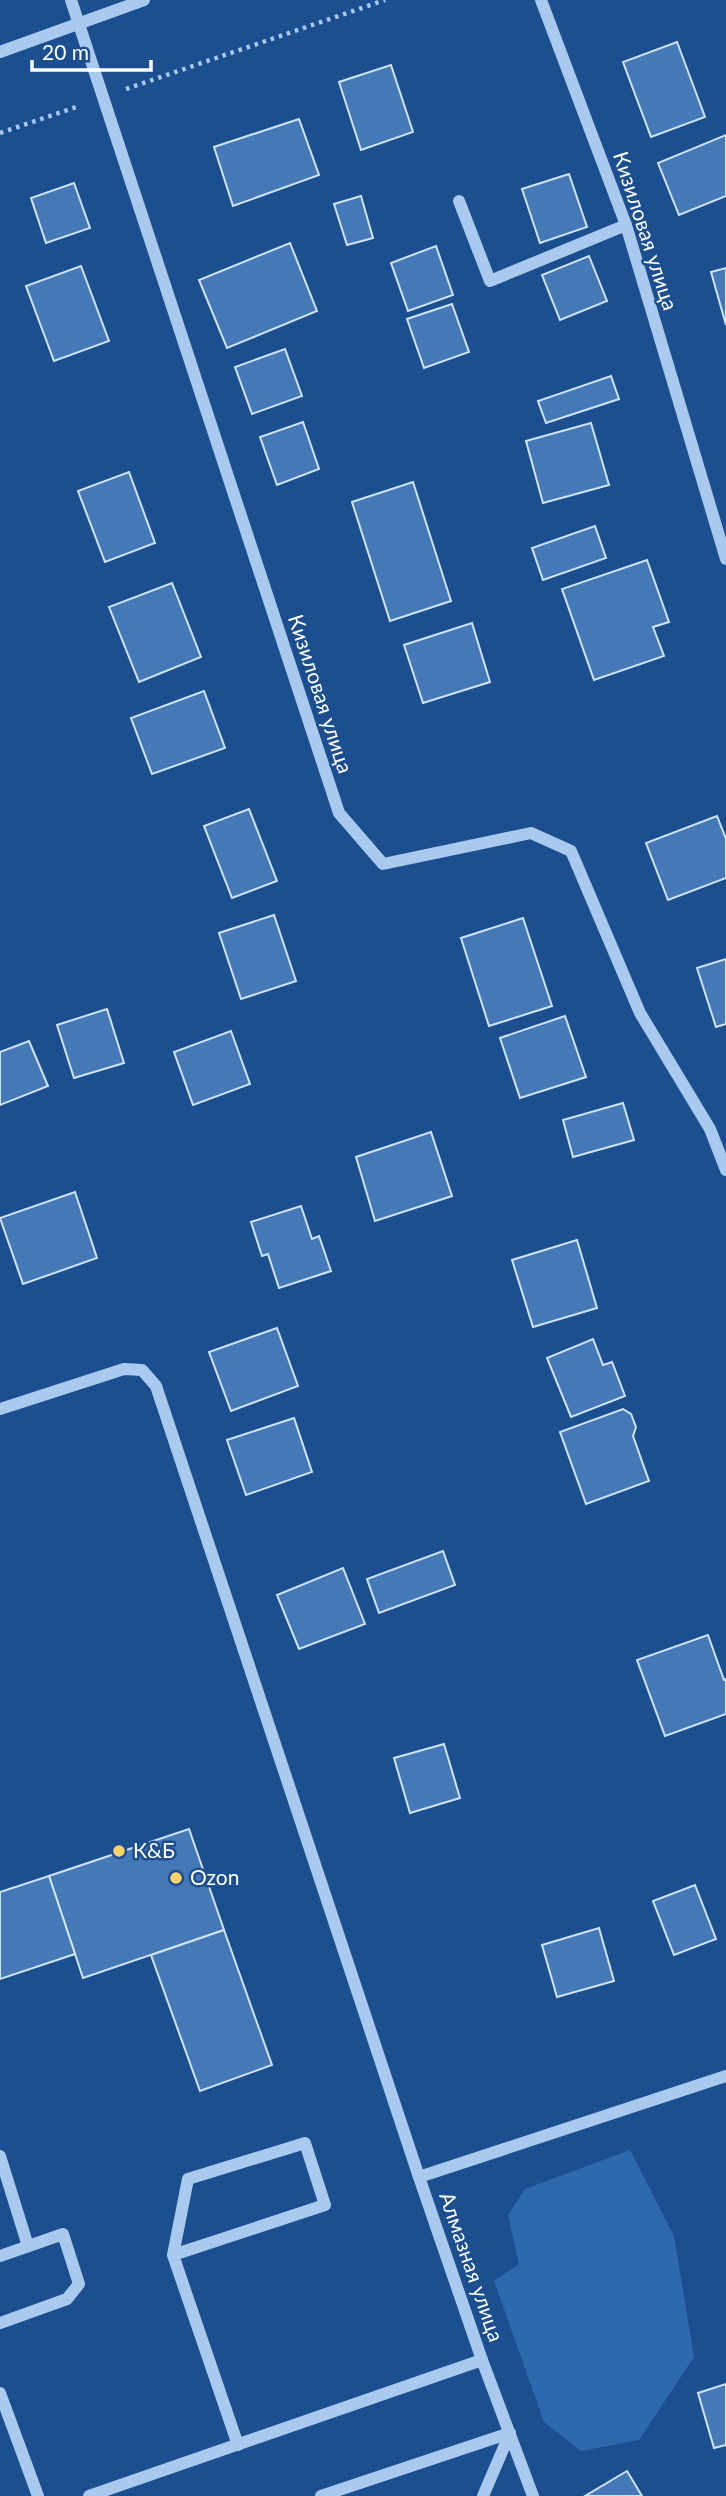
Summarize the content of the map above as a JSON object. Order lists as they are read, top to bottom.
{
  "streets": {
    "street": ["Кизиловая улица", "Алмазная улица"]
  },
  "places": ["К&Б", "Ozon"],
  "scale_bar": "20 m"
}
